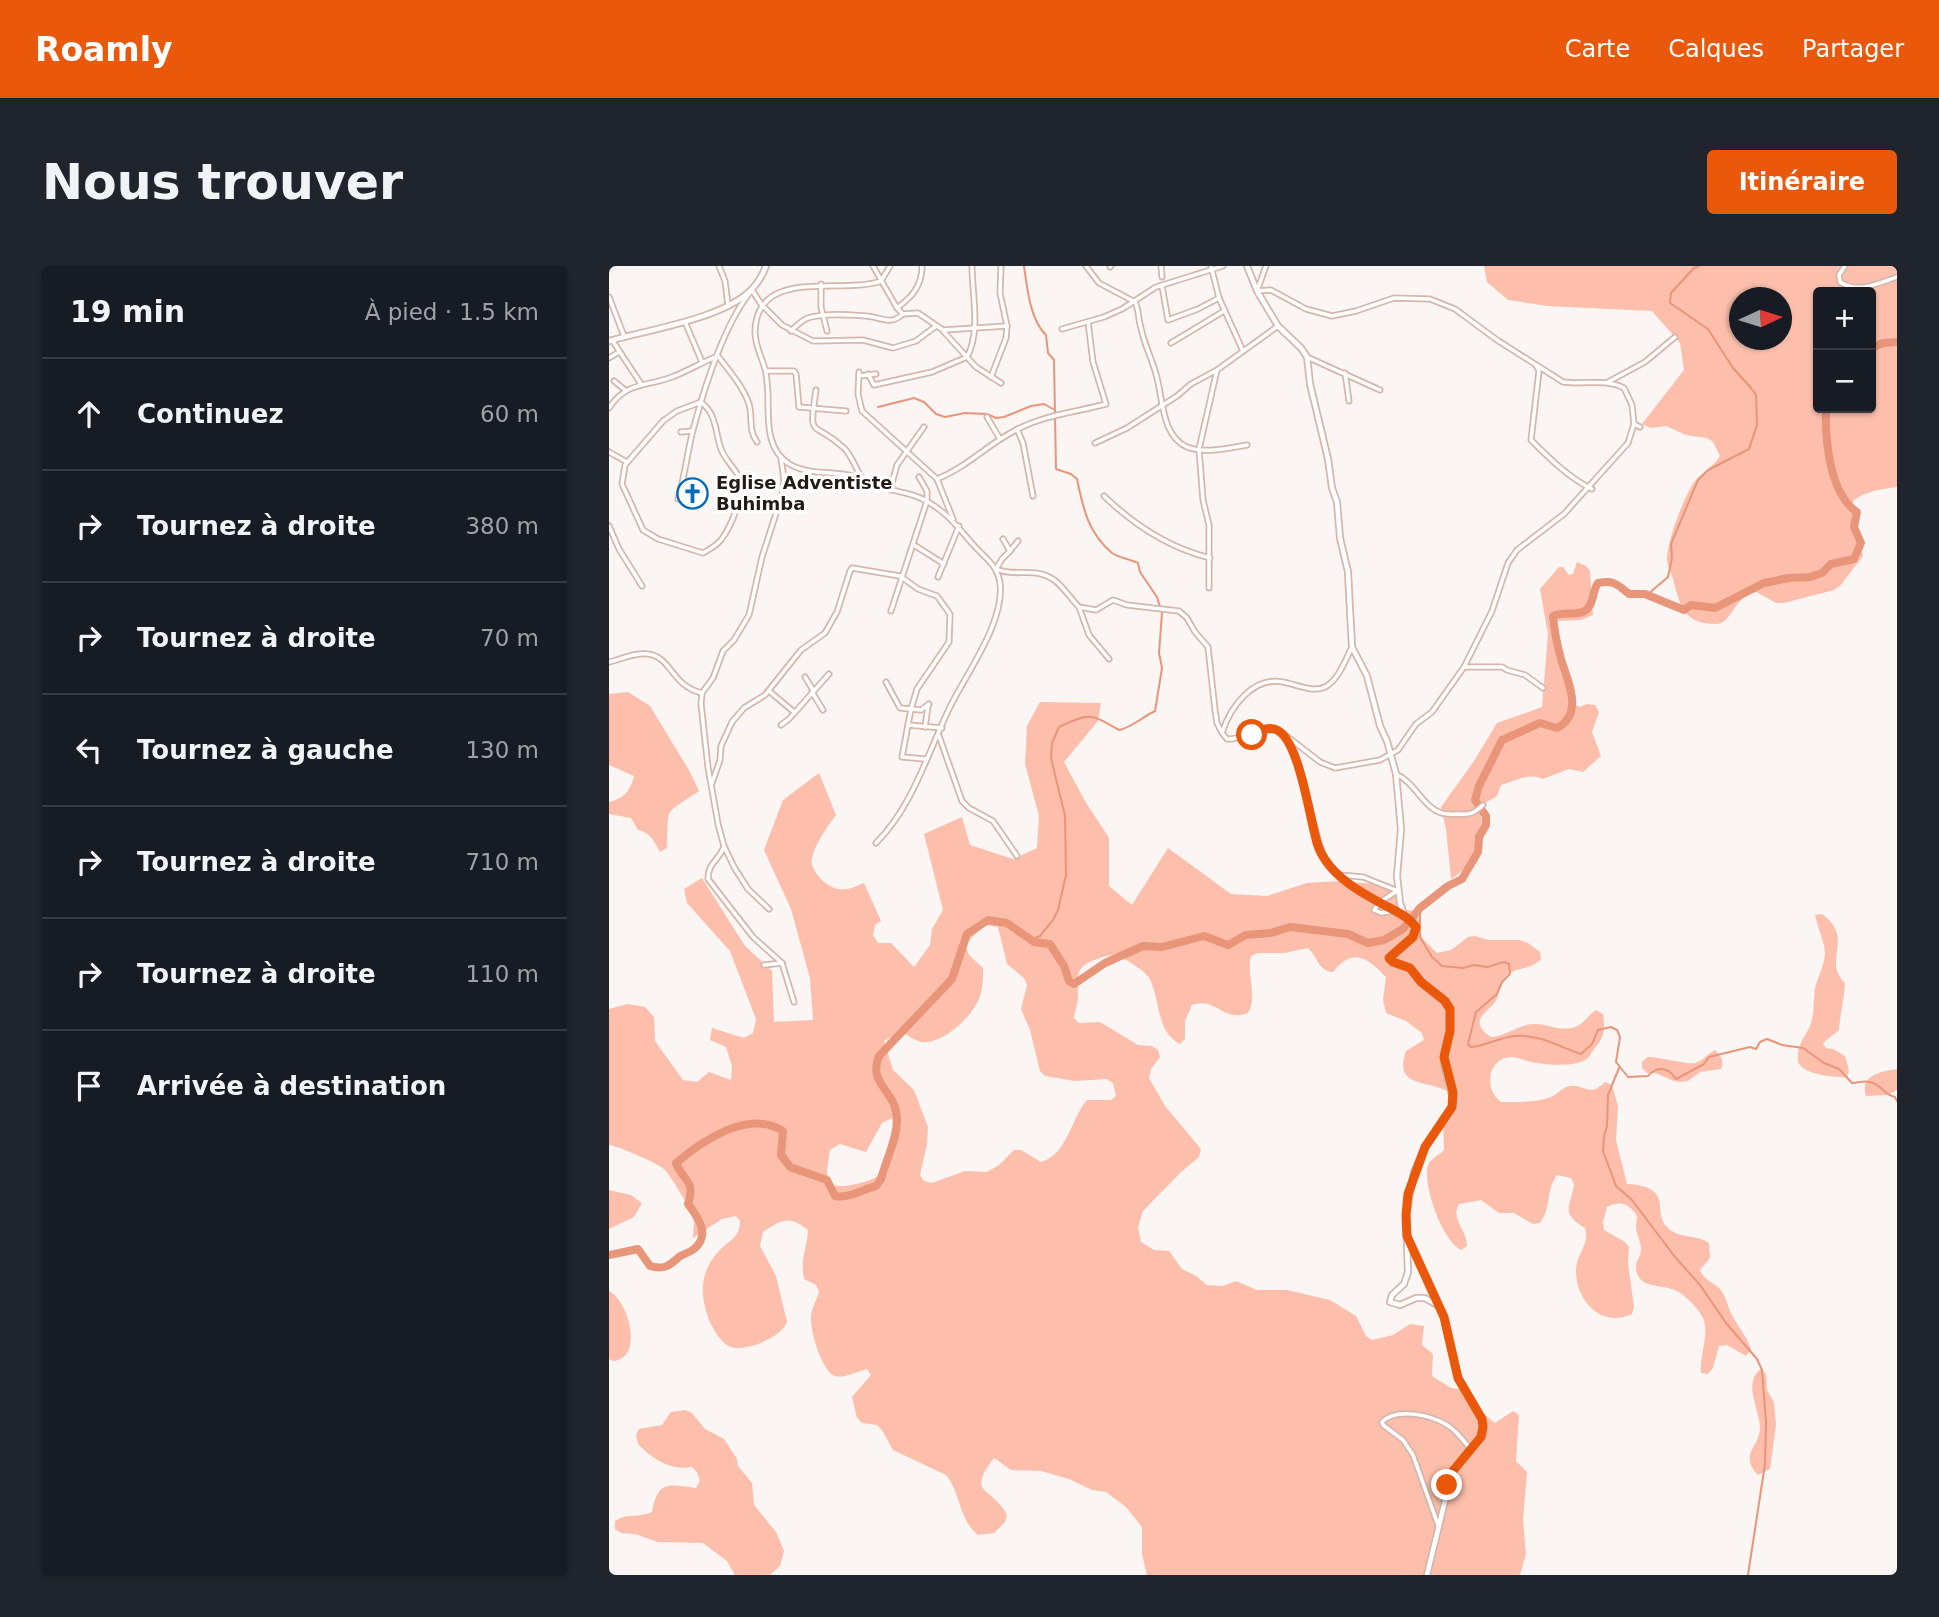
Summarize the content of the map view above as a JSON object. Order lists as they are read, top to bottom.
{
  "places": {
    "church": ["Eglise Adventiste Buhimba"]
  },
  "north": "right",
  "page": {
    "header": "Roamly",
    "nav": ["Carte", "Calques", "Partager"],
    "buttons": "Itinéraire",
    "title": "Nous trouver",
    "heading": ["19 min", "À pied · 1.5 km"],
    "map_buttons": ["+", "−"],
    "list": [
      ["Continuez", "60 m"],
      ["Tournez à droite", "380 m"],
      ["Tournez à droite", "70 m"],
      ["Tournez à gauche", "130 m"],
      ["Tournez à droite", "710 m"],
      ["Tournez à droite", "110 m"],
      "Arrivée à destination"
    ]
  }
}
